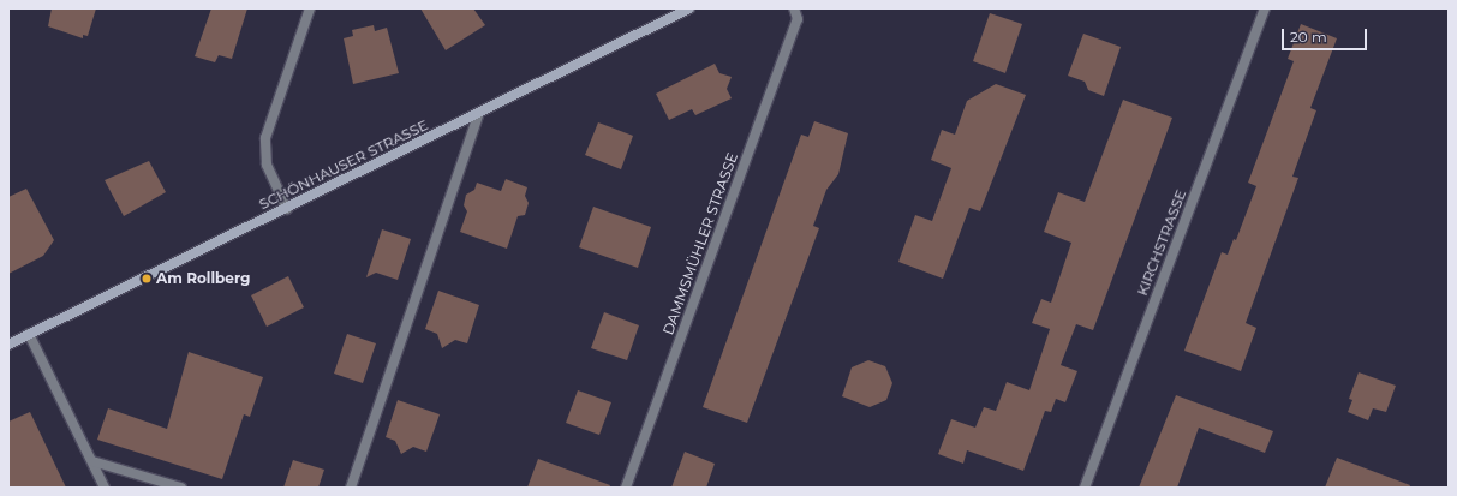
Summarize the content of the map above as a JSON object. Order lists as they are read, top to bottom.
{
  "streets": {
    "street": ["SCHÖNHAUSER STRASSE", "KIRCHSTRASSE", "DAMMSMÜHLER STRASSE"]
  },
  "places": ["Am Rollberg"],
  "scale_bar": "20 m"
}
